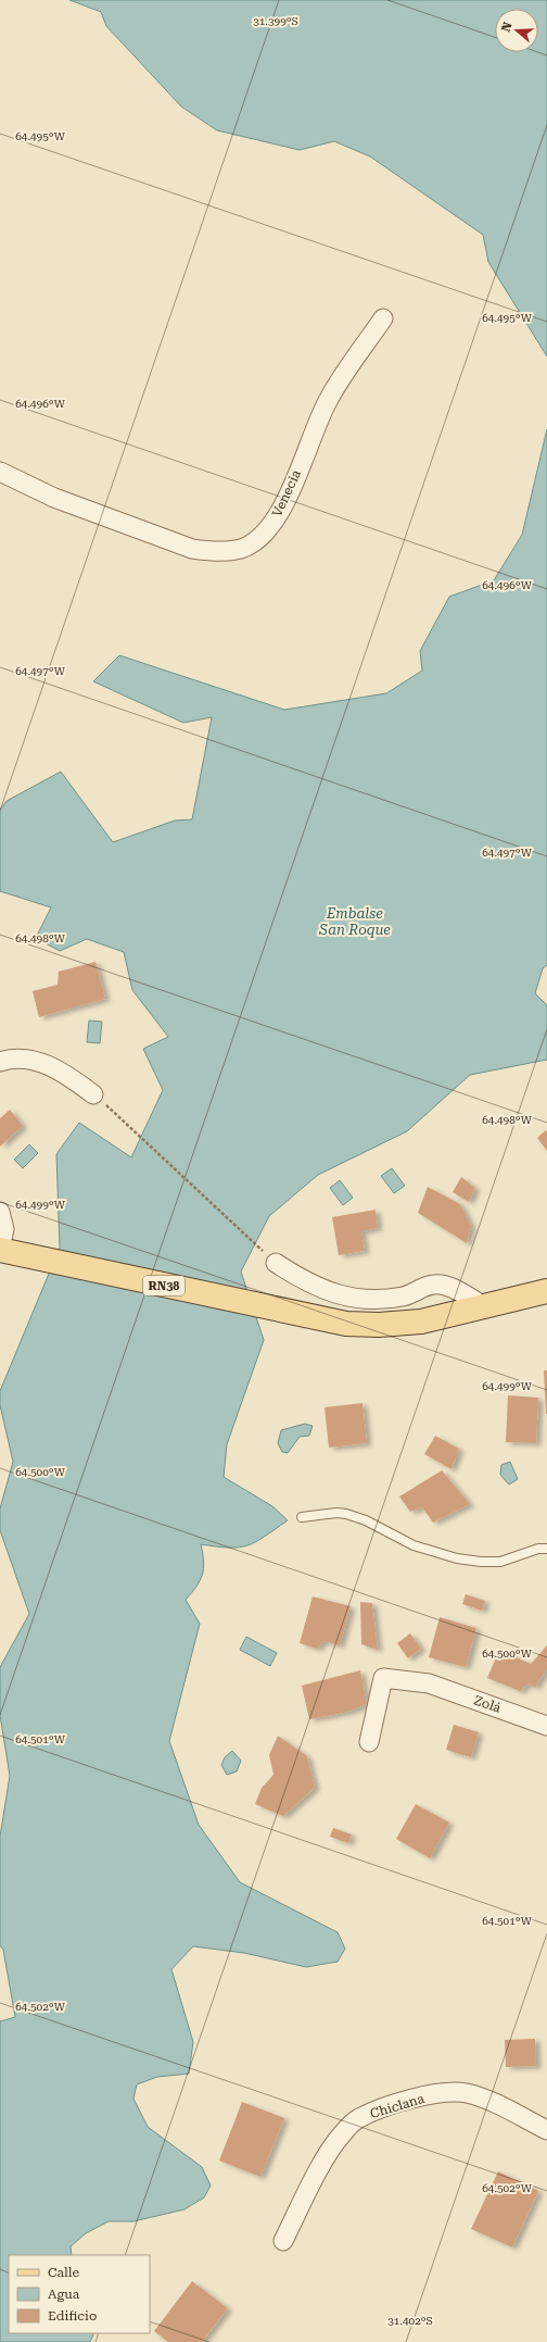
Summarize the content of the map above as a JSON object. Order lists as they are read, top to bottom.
{
  "streets": {
    "main road": ["RN38"],
    "street": ["Venecia", "Zolá", "Chiclana"]
  },
  "water": ["Embalse San Roque"],
  "legend": ["Calle", "Agua", "Edificio"],
  "north": "left",
  "coordinates": [
    "31.399°S",
    "64.495°W",
    "64.496°W",
    "64.497°W",
    "64.498°W",
    "64.499°W",
    "64.500°W",
    "64.501°W",
    "64.502°W",
    "31.402°S"
  ]
}
